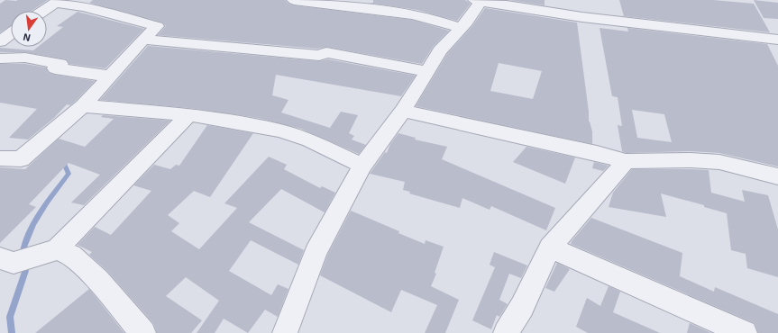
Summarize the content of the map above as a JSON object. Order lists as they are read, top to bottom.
{
  "north": "bottom"
}
